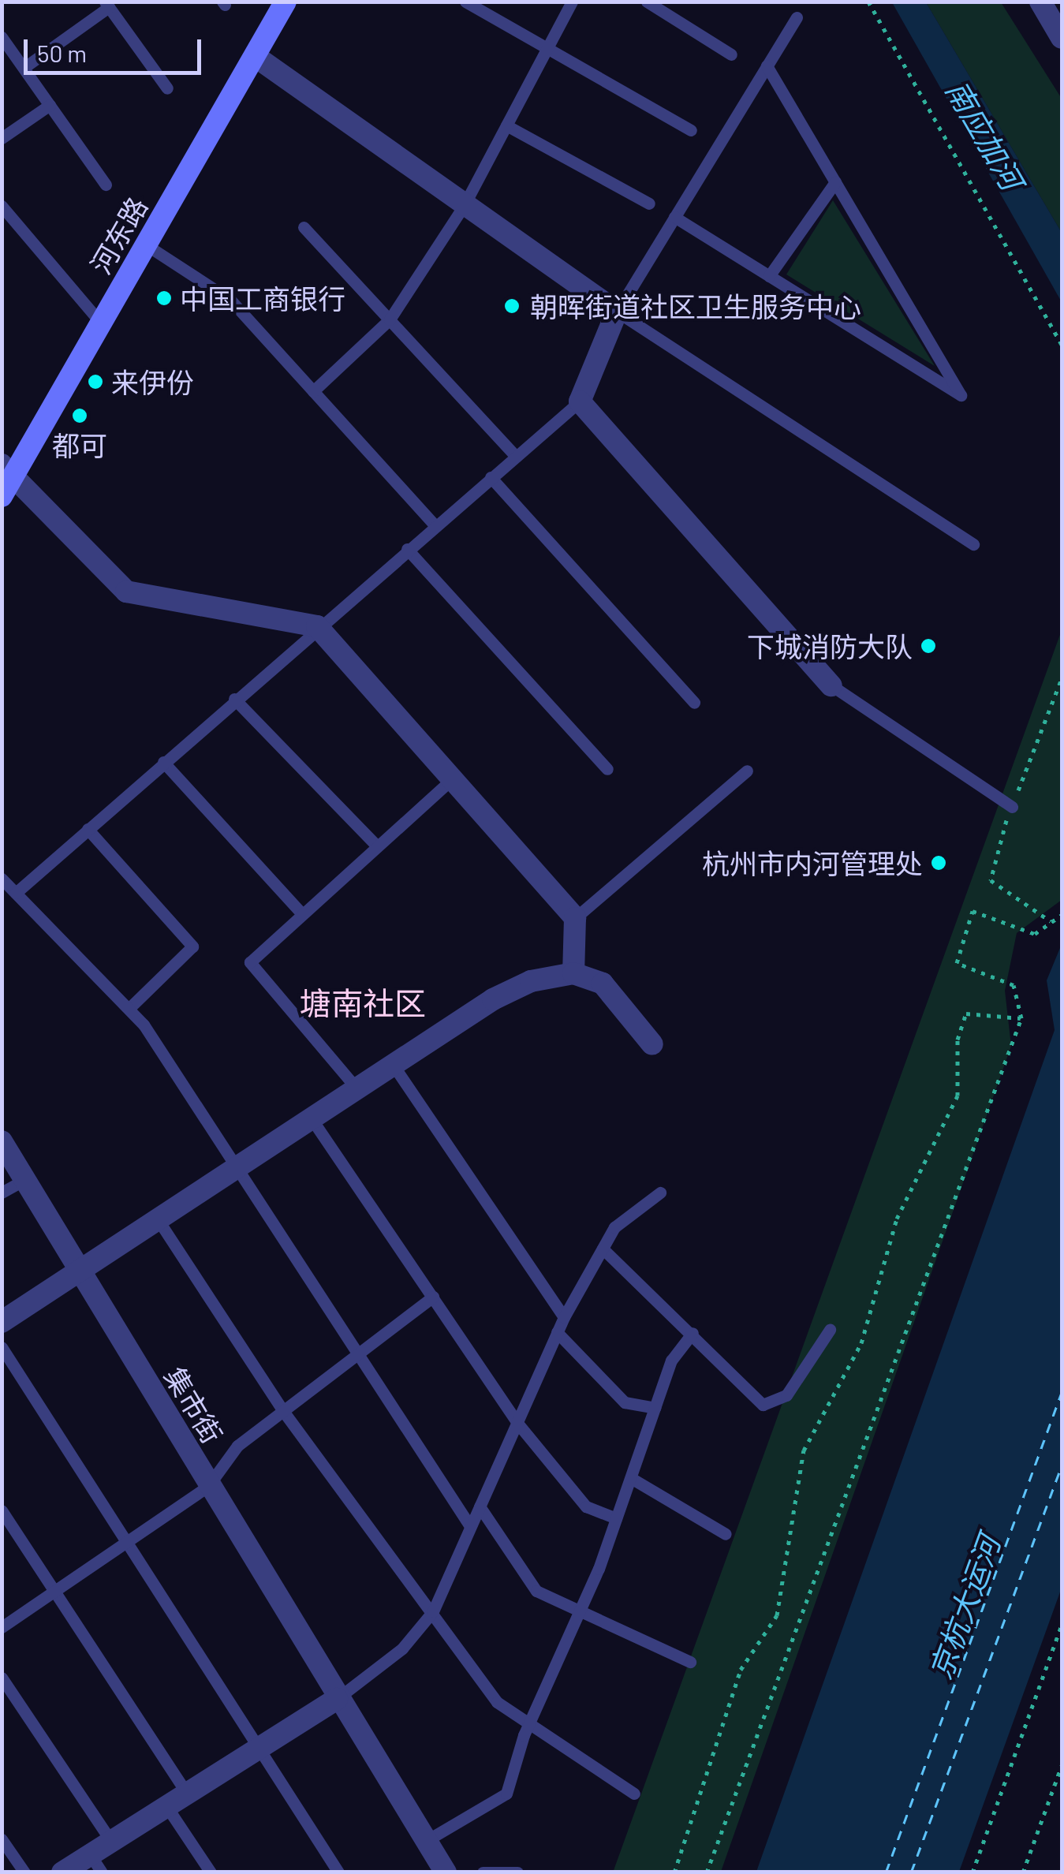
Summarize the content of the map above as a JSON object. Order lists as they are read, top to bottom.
{
  "streets": {
    "main road": ["河东路"],
    "street": ["集市街"]
  },
  "districts": ["塘南社区"],
  "water": ["南应加河", "京杭大运河"],
  "places": [
    "中国工商银行",
    "朝晖街道社区卫生服务中心",
    "来伊份",
    "都可",
    "下城消防大队",
    "杭州市内河管理处"
  ],
  "scale_bar": "50 m"
}
